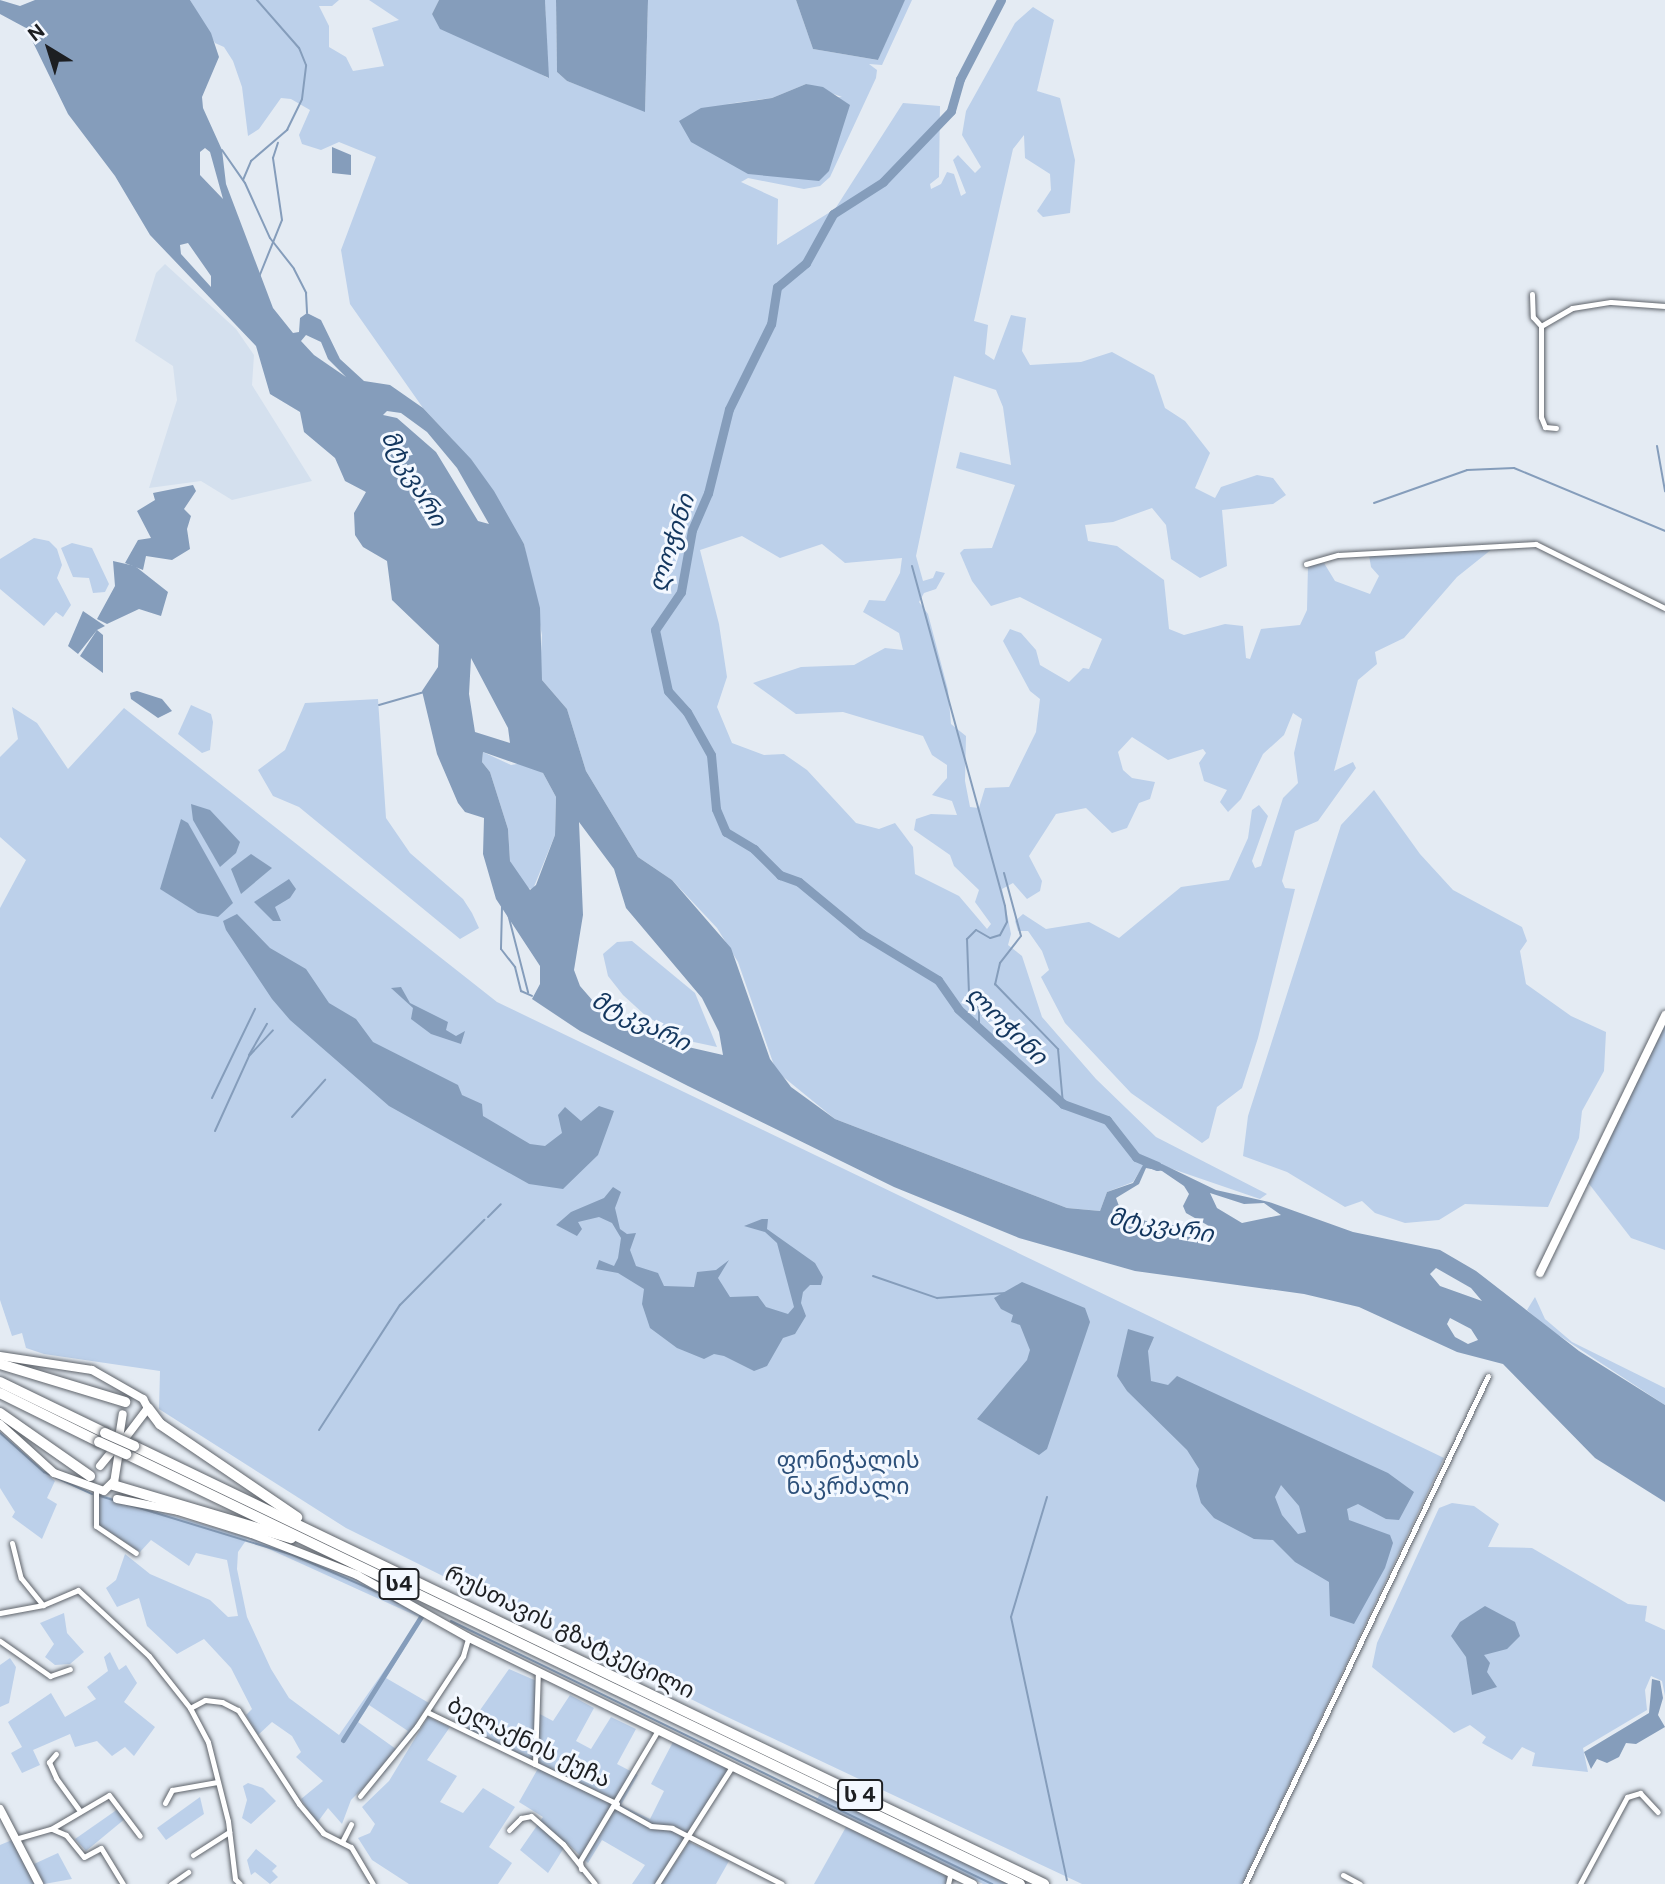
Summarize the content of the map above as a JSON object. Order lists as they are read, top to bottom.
{
  "streets": {
    "highway": ["ს4", "რუსთავის გზატკეცილი", "ს 4"],
    "street": ["ბელაქნის ქუჩა"]
  },
  "water": ["მტკვარი", "ლოჭინი"],
  "parks": ["ფონიჭალის ნაკრძალი"],
  "north": "top left"
}
